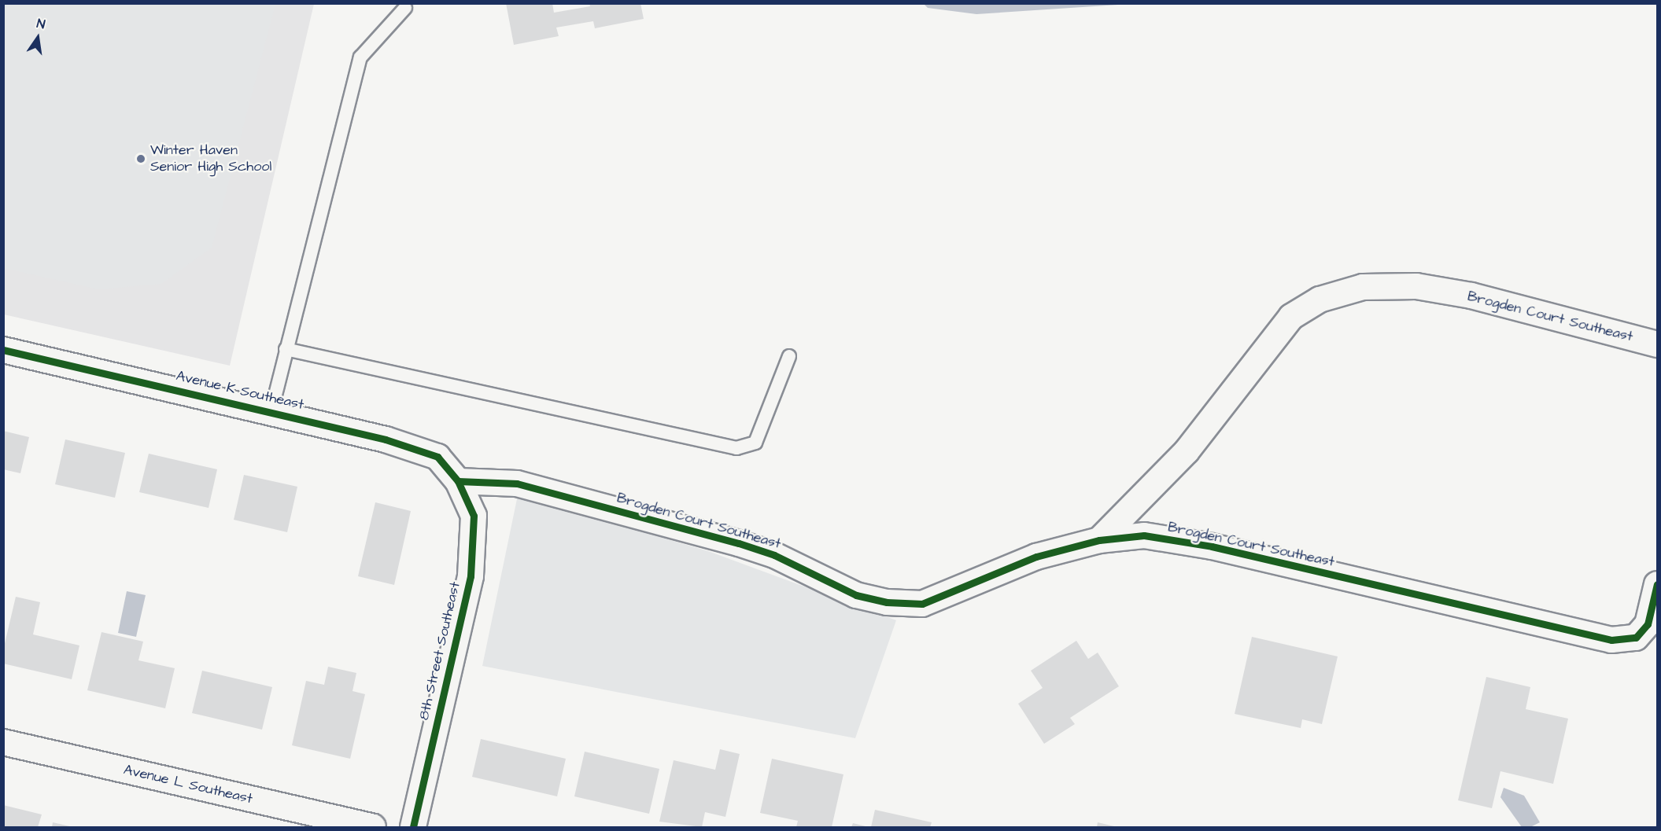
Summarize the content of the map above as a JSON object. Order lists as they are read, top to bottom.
{
  "streets": {
    "street": [
      "Brogden Court Southeast",
      "Avenue K Southeast",
      "8th Street Southeast",
      "Avenue L Southeast"
    ]
  },
  "crossings": [
    ["Brogden Court Southeast", "Avenue K Southeast"],
    ["Brogden Court Southeast", "8th Street Southeast"],
    ["Avenue K Southeast", "8th Street Southeast"]
  ],
  "places": ["Winter Haven Senior High School"],
  "north": "top"
}
